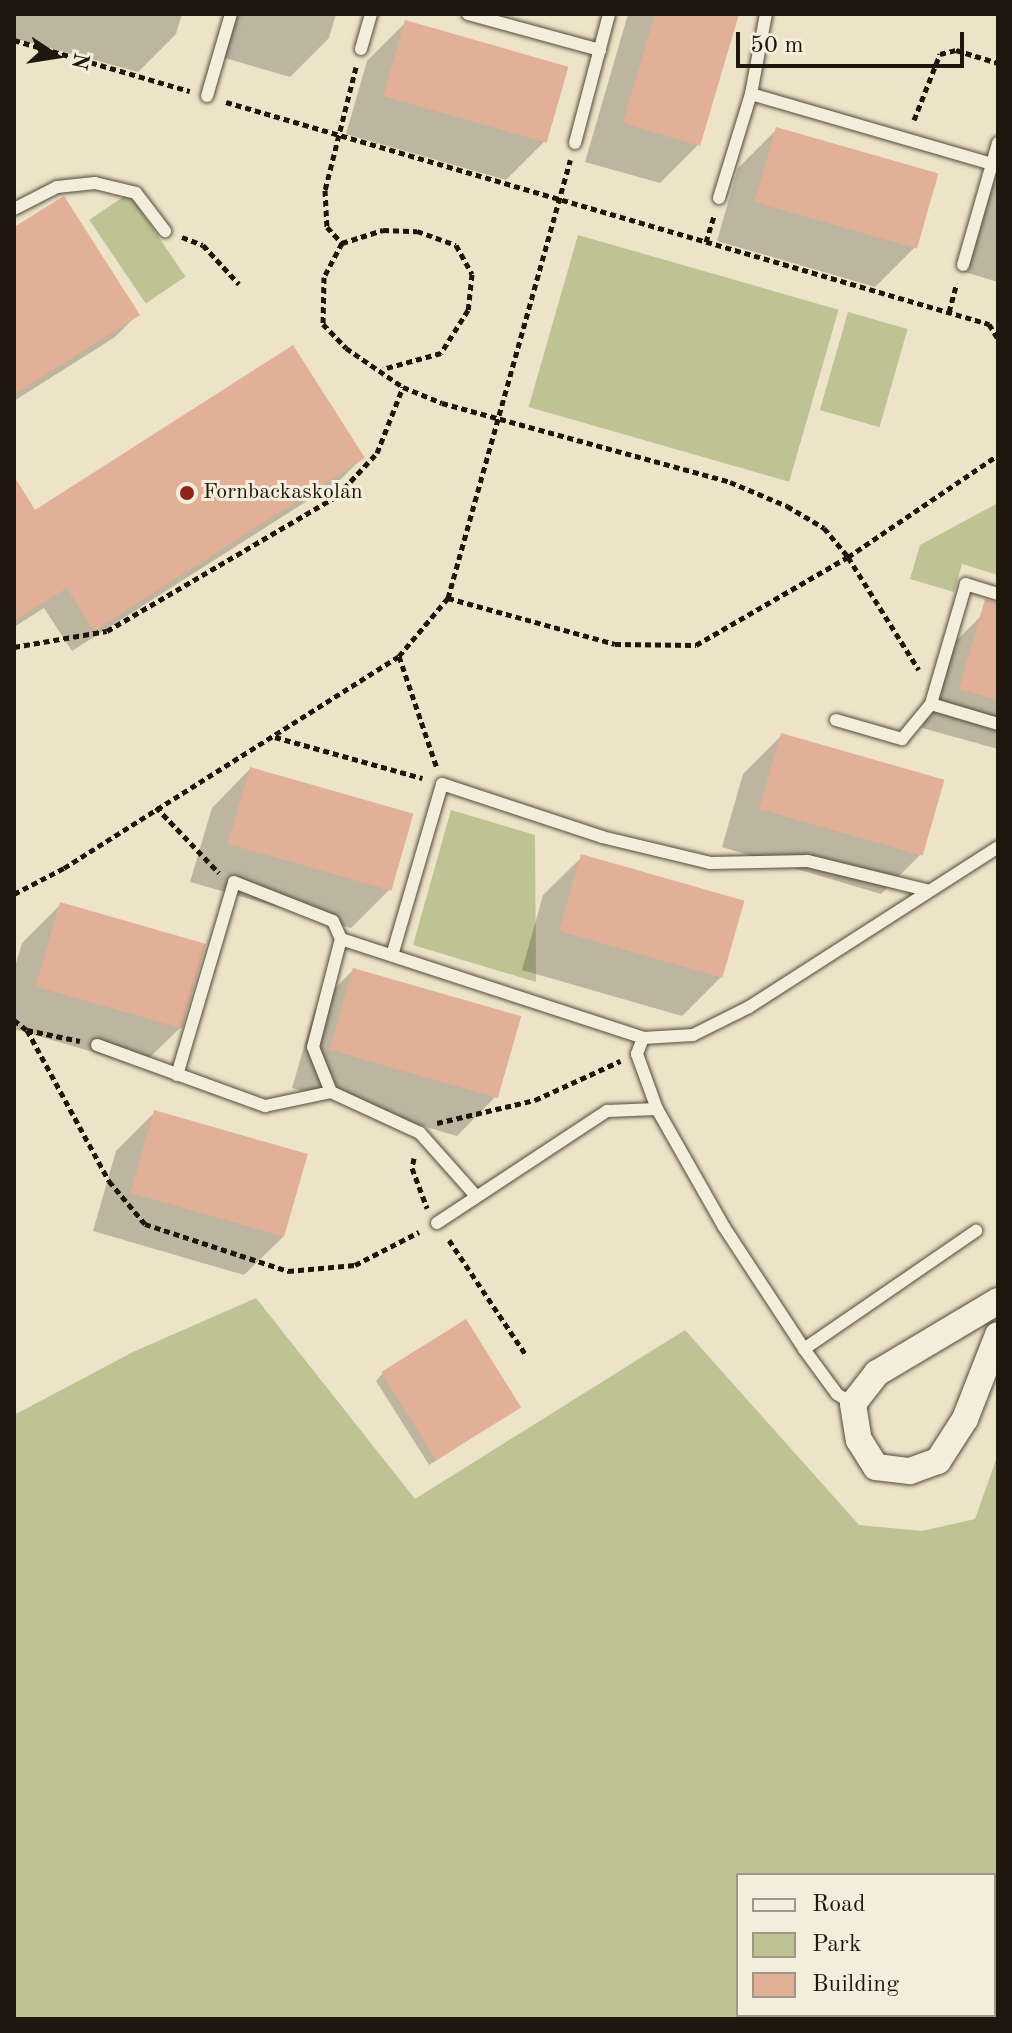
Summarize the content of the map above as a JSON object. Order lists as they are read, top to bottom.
{
  "places": ["Fornbackaskolan"],
  "legend": ["Road", "Park", "Building"],
  "scale_bar": "50 m",
  "north": "right"
}
